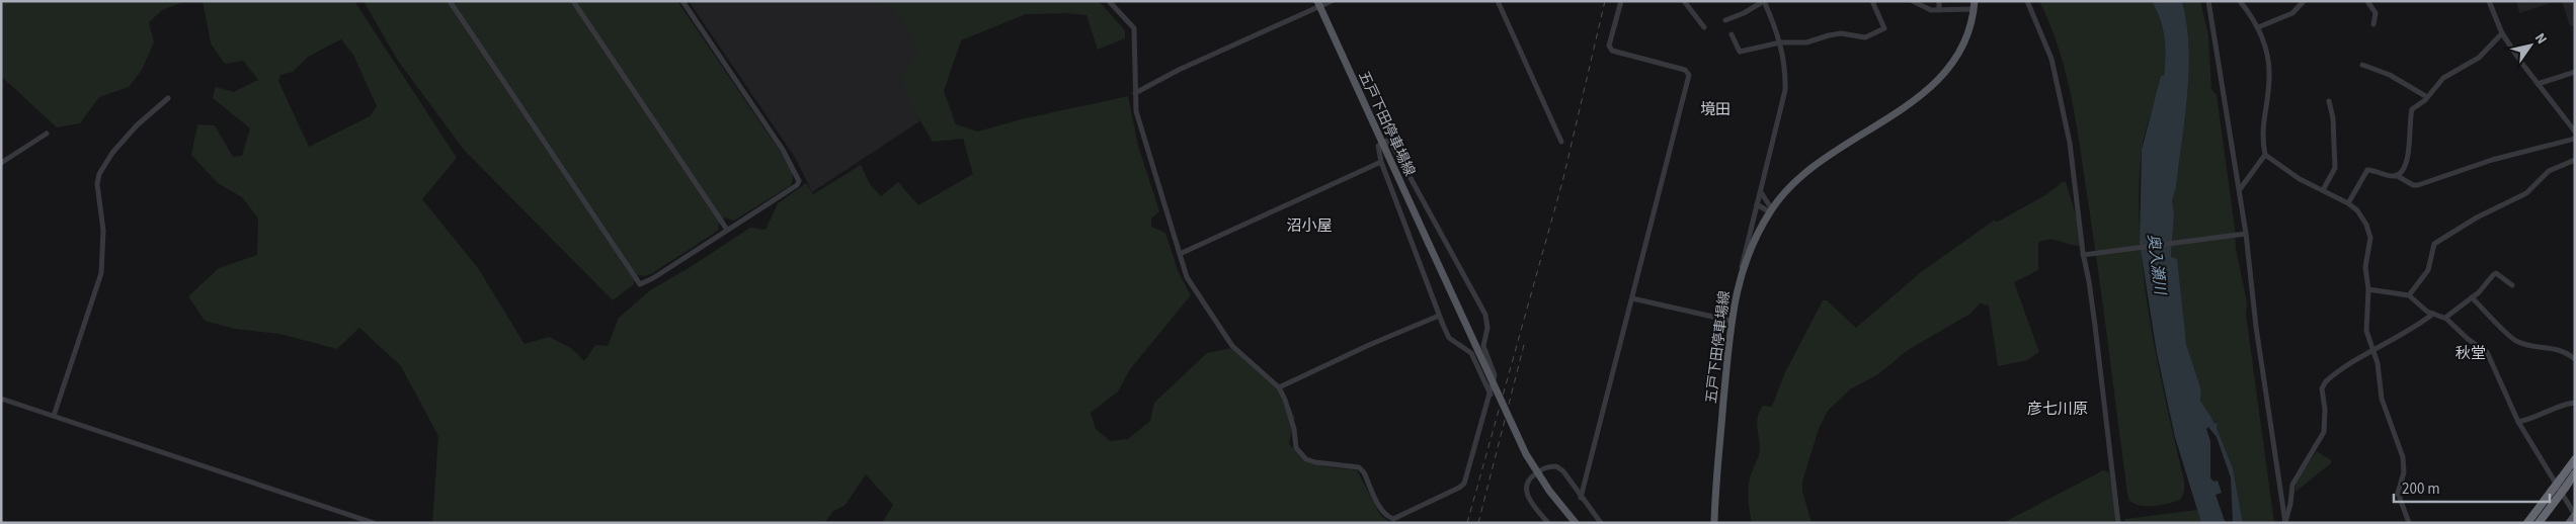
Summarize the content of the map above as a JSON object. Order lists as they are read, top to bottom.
{
  "streets": {
    "main road": ["五戸下田停車場線"]
  },
  "districts": [
    "境田",
    "沼小屋",
    "秋堂",
    "彦七川原"
  ],
  "water": ["奥入瀬川"],
  "scale_bar": "200 m",
  "north": "top right"
}
